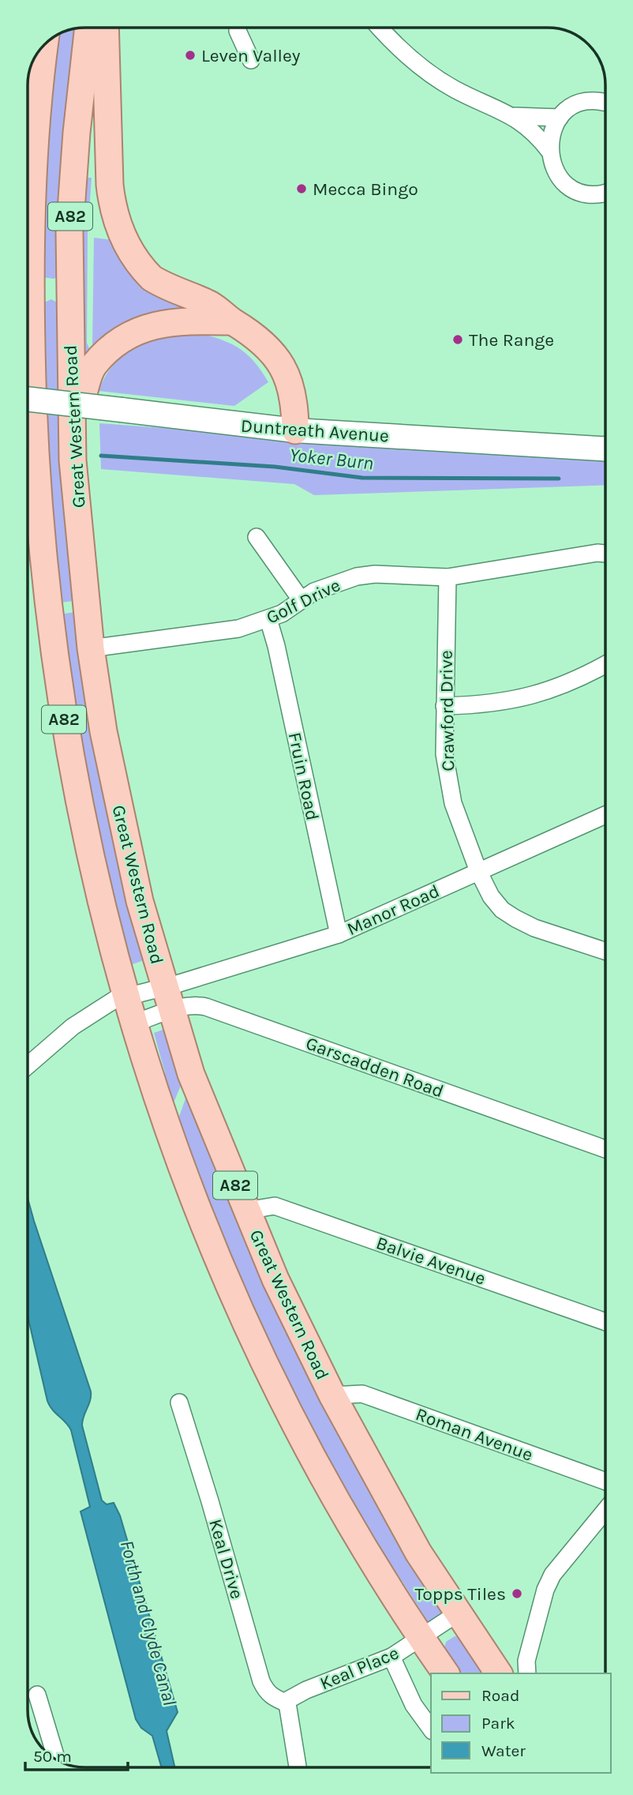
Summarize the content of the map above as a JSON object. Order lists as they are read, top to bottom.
{
  "streets": {
    "main road": ["A82", "Great Western Road"],
    "street": [
      "Duntreath Avenue",
      "Golf Drive",
      "Crawford Drive",
      "Fruin Road",
      "Manor Road",
      "Garscadden Road",
      "Balvie Avenue",
      "Roman Avenue",
      "Keal Drive",
      "Keal Place"
    ]
  },
  "crossings": [
    ["A82", "Manor Road"],
    ["A82", "Garscadden Road"],
    ["A82", "Keal Place"],
    ["Great Western Road", "Golf Drive"],
    ["Great Western Road", "Manor Road"],
    ["Great Western Road", "Garscadden Road"],
    ["Great Western Road", "Balvie Avenue"],
    ["Great Western Road", "Roman Avenue"],
    ["Great Western Road", "Keal Place"],
    ["Golf Drive", "Crawford Drive"],
    ["Golf Drive", "Fruin Road"],
    ["Crawford Drive", "Manor Road"],
    ["Fruin Road", "Manor Road"],
    ["Keal Drive", "Keal Place"]
  ],
  "water": ["Yoker Burn", "Forth and Clyde Canal"],
  "places": [
    "Leven Valley",
    "Mecca Bingo",
    "The Range",
    "Topps Tiles"
  ],
  "legend": ["Road", "Park", "Water"],
  "scale_bar": "50 m"
}
